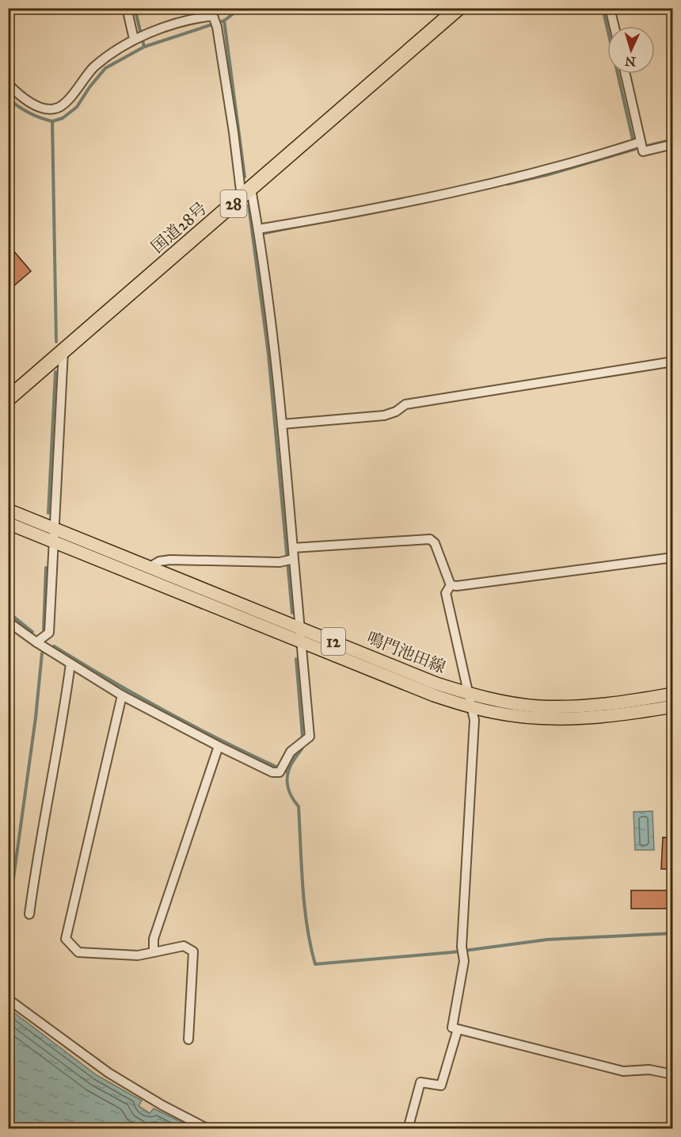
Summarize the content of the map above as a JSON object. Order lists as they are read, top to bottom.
{
  "streets": {
    "highway": ["28", "国道28号"],
    "main road": ["12", "鳴門池田線"]
  },
  "north": "bottom"
}
